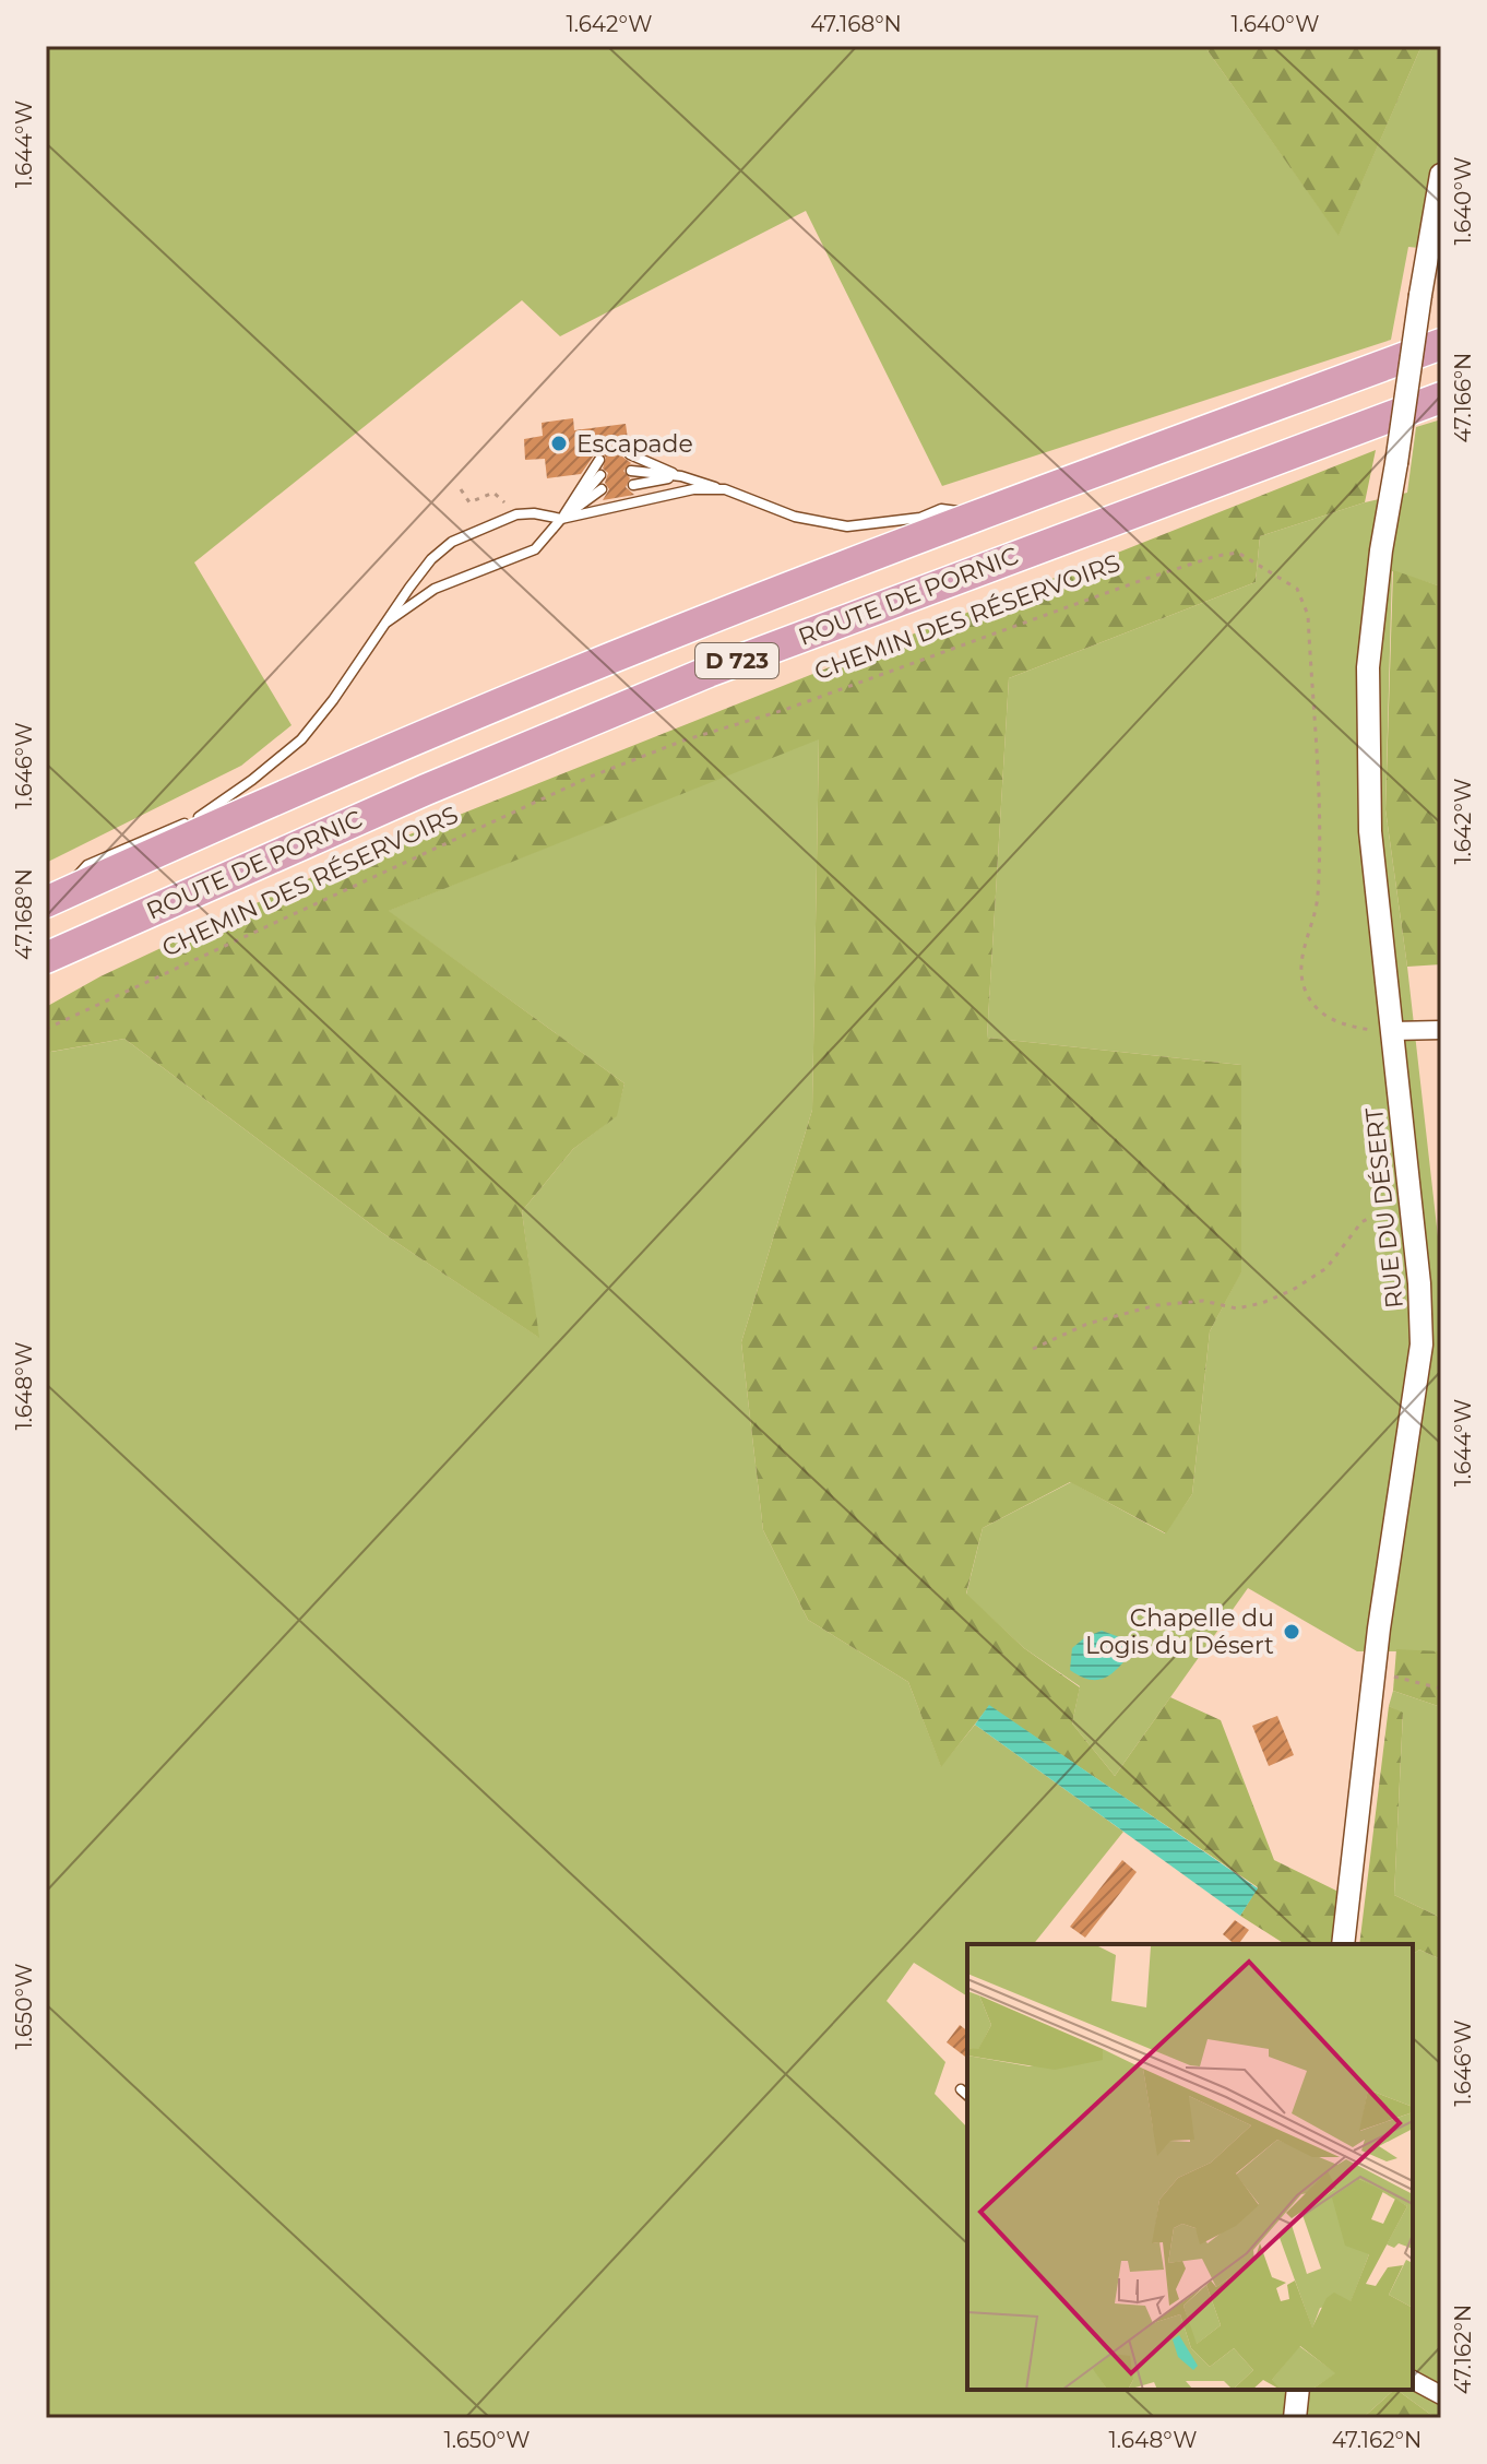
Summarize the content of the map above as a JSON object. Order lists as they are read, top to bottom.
{
  "streets": {
    "highway": ["ROUTE DE PORNIC", "D 723"],
    "street": ["RUE DU DÉSERT"],
    "path": ["CHEMIN DES RÉSERVOIRS"]
  },
  "crossings": [
    ["CHEMIN DES RÉSERVOIRS", "RUE DU DÉSERT"]
  ],
  "places": ["Escapade", "Chapelle du Logis du Désert"],
  "coordinates": [
    "1.642°W",
    "47.168°N",
    "1.640°W",
    "1.644°W",
    "47.166°N",
    "1.646°W",
    "1.648°W",
    "1.650°W",
    "47.162°N"
  ]
}
